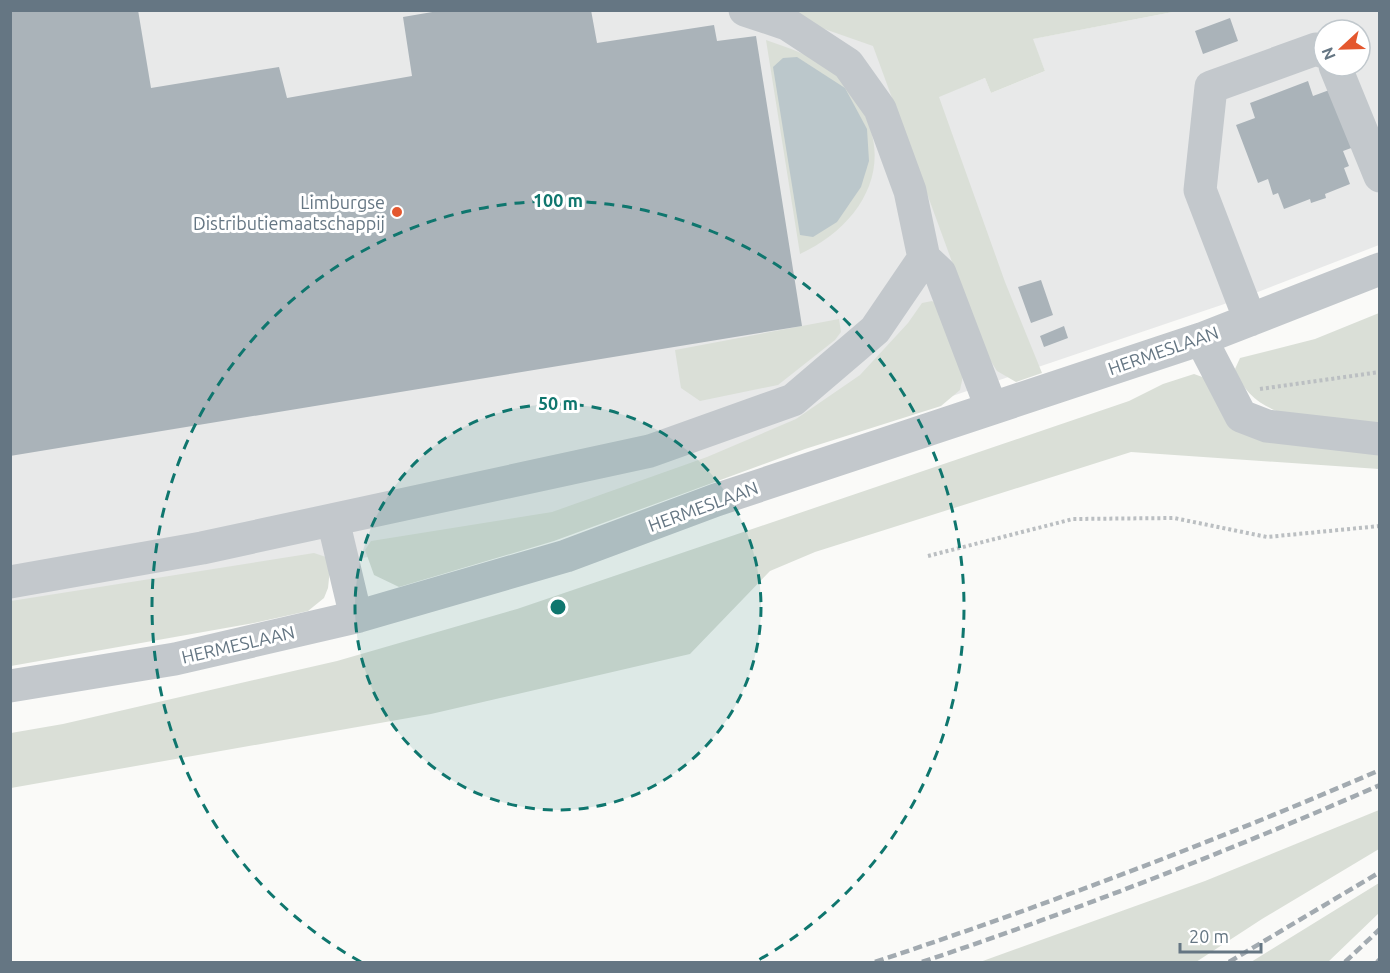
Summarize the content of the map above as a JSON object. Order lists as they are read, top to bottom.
{
  "streets": {
    "street": ["HERMESLAAN"]
  },
  "places": ["Limburgse Distributiemaatschappij"],
  "scale_bar": "20 m",
  "north": "left",
  "rings": ["100 m", "50 m"]
}
